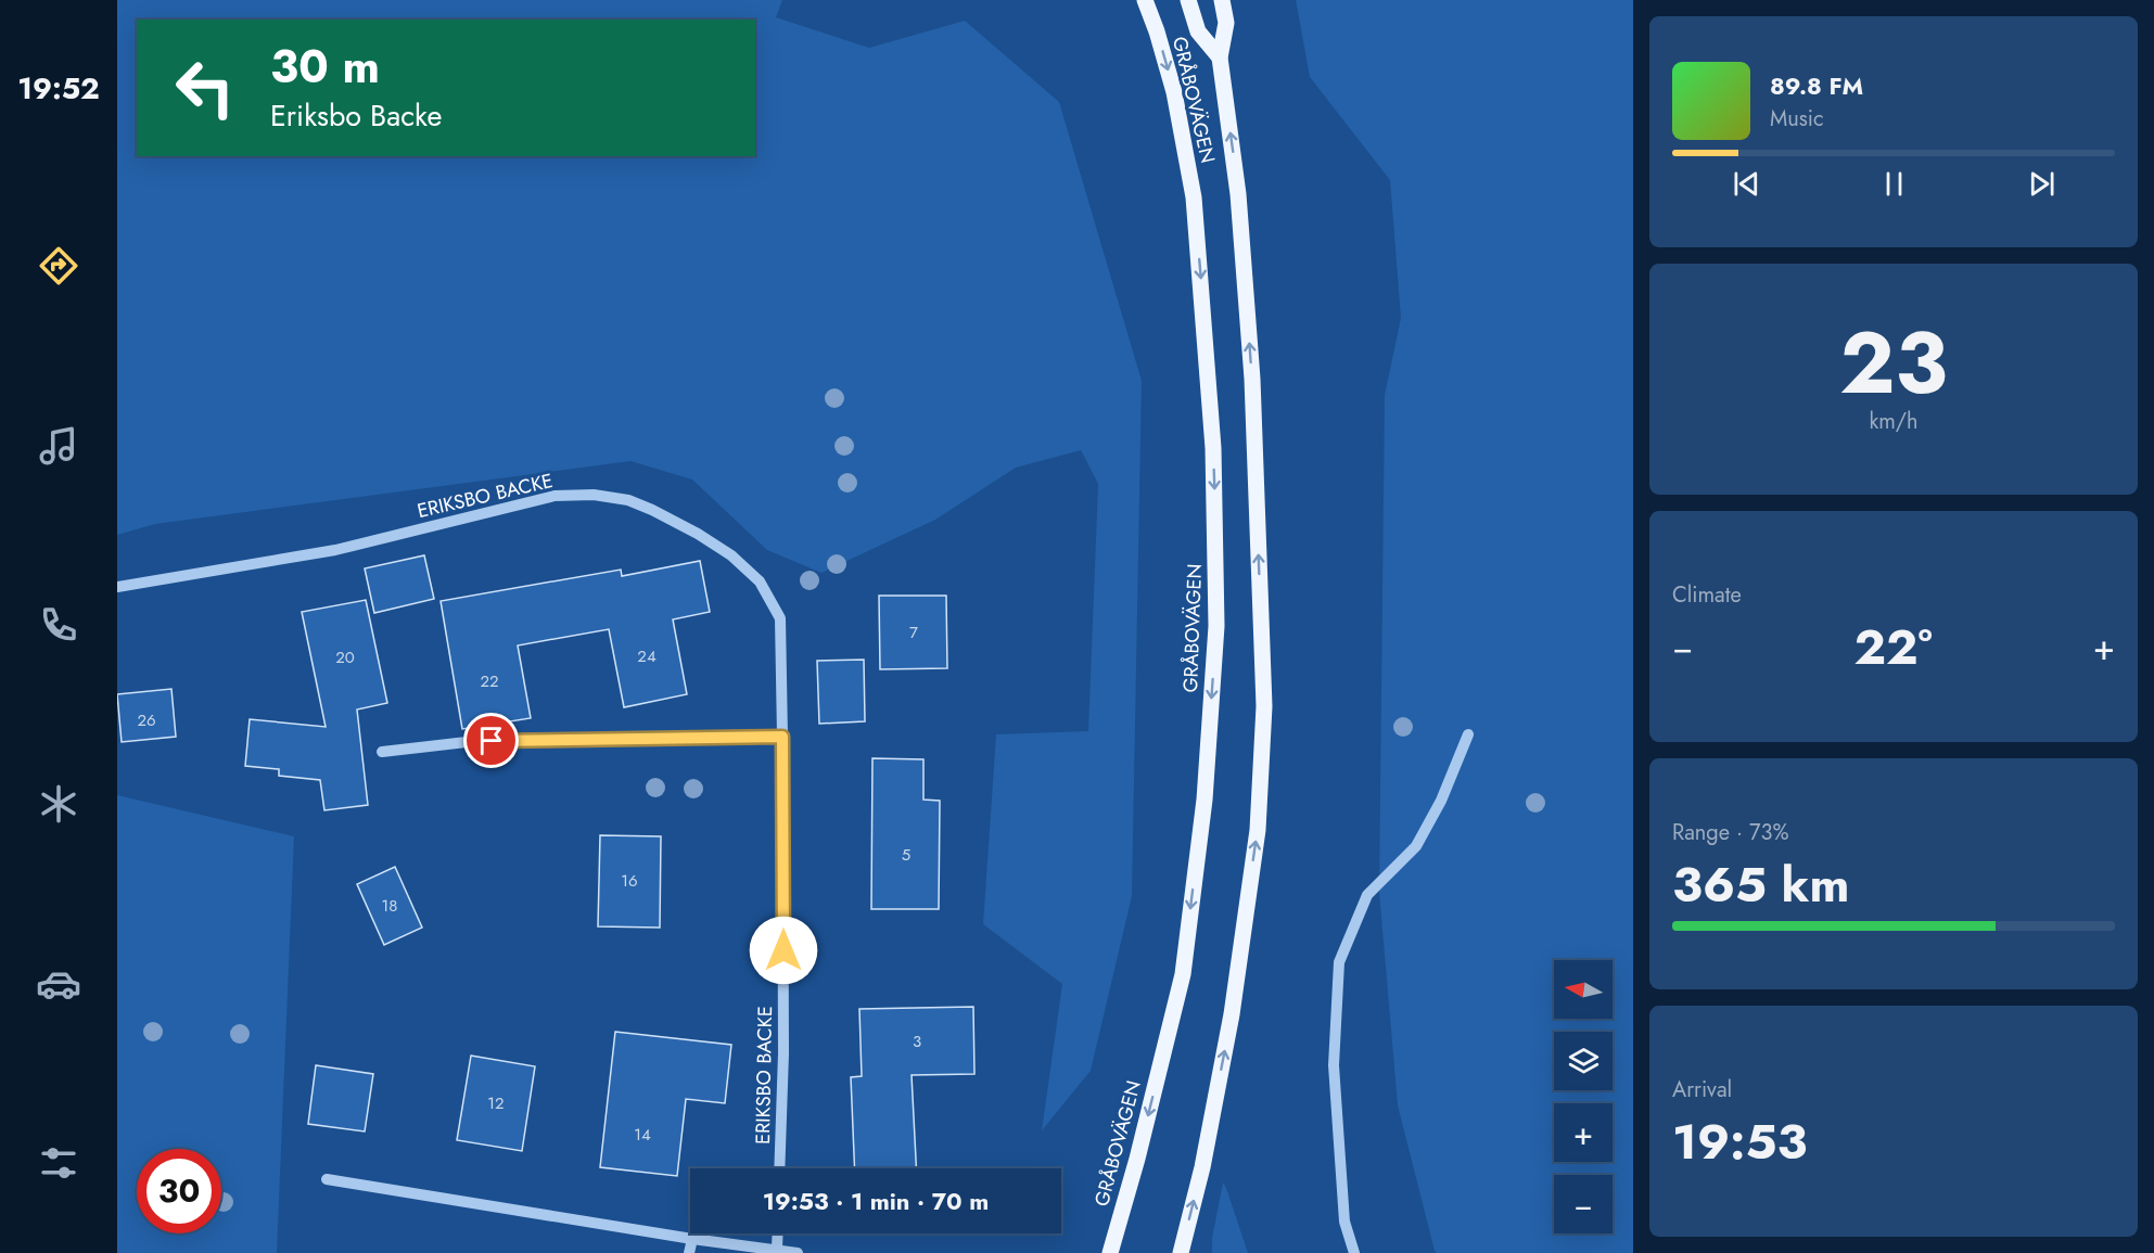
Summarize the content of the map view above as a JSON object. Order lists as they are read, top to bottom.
{
  "streets": {
    "main road": ["GRÅBOVÄGEN"],
    "street": ["ERIKSBO BACKE"]
  },
  "house_numbers": [
    "7",
    "24",
    "20",
    "22",
    "26",
    "5",
    "16",
    "18",
    "3",
    "12",
    "14"
  ],
  "north": "left",
  "page": {
    "tabs": "19:52",
    "turn": ["30 m", "Eriksbo Backe"],
    "song": ["89.8 FM", "Music"],
    "tile": [
      ["23", "km/h"],
      "Climate",
      ["Range · 73%", "365 km"],
      ["Arrival", "19:53"]
    ],
    "heat": ["−", "22°", "+"],
    "map_buttons": ["+", "−"],
    "limit": "30",
    "trip": "19:53 · 1 min · 70 m"
  }
}
